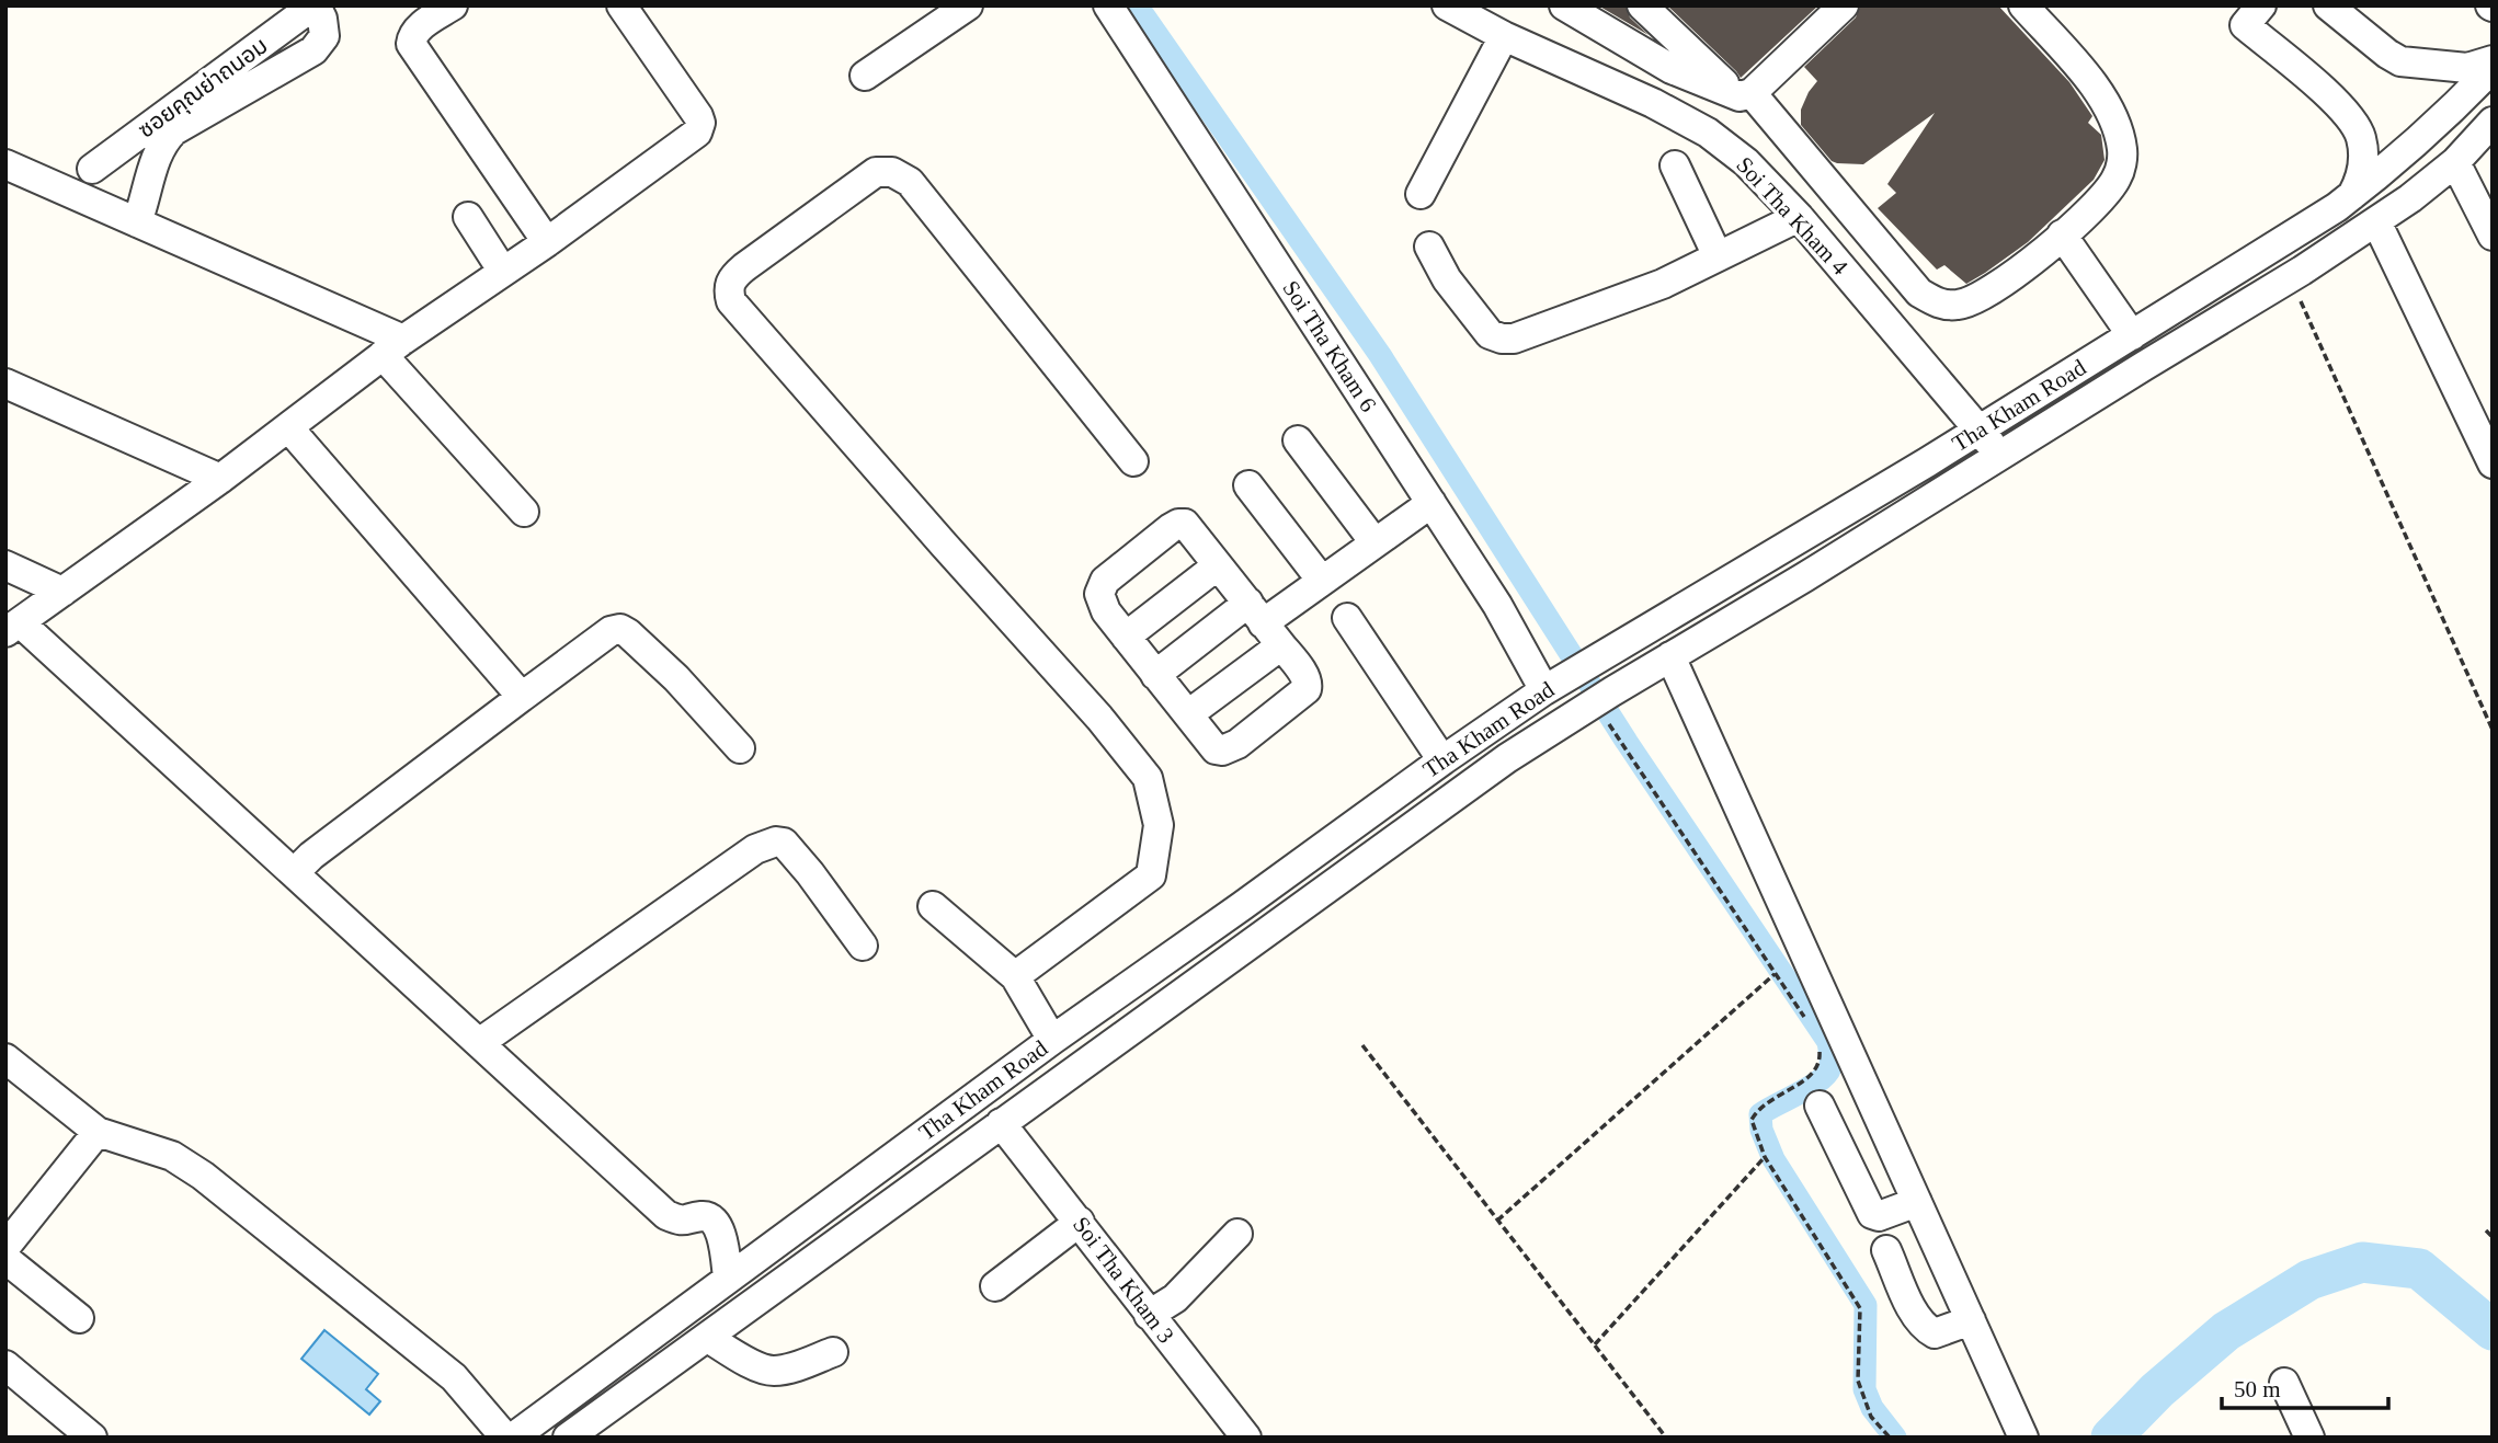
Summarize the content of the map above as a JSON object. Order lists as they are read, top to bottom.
{
  "streets": {
    "street": [
      "ซอยคุณย่าถนอม",
      "Soi Tha Kham 4",
      "Soi Tha Kham 6",
      "Tha Kham Road",
      "Soi Tha Kham 3"
    ]
  },
  "crossings": [
    ["Soi Tha Kham 4", "Tha Kham Road"],
    ["Soi Tha Kham 6", "Tha Kham Road"],
    ["Tha Kham Road", "Soi Tha Kham 3"]
  ],
  "scale_bar": "50 m"
}
